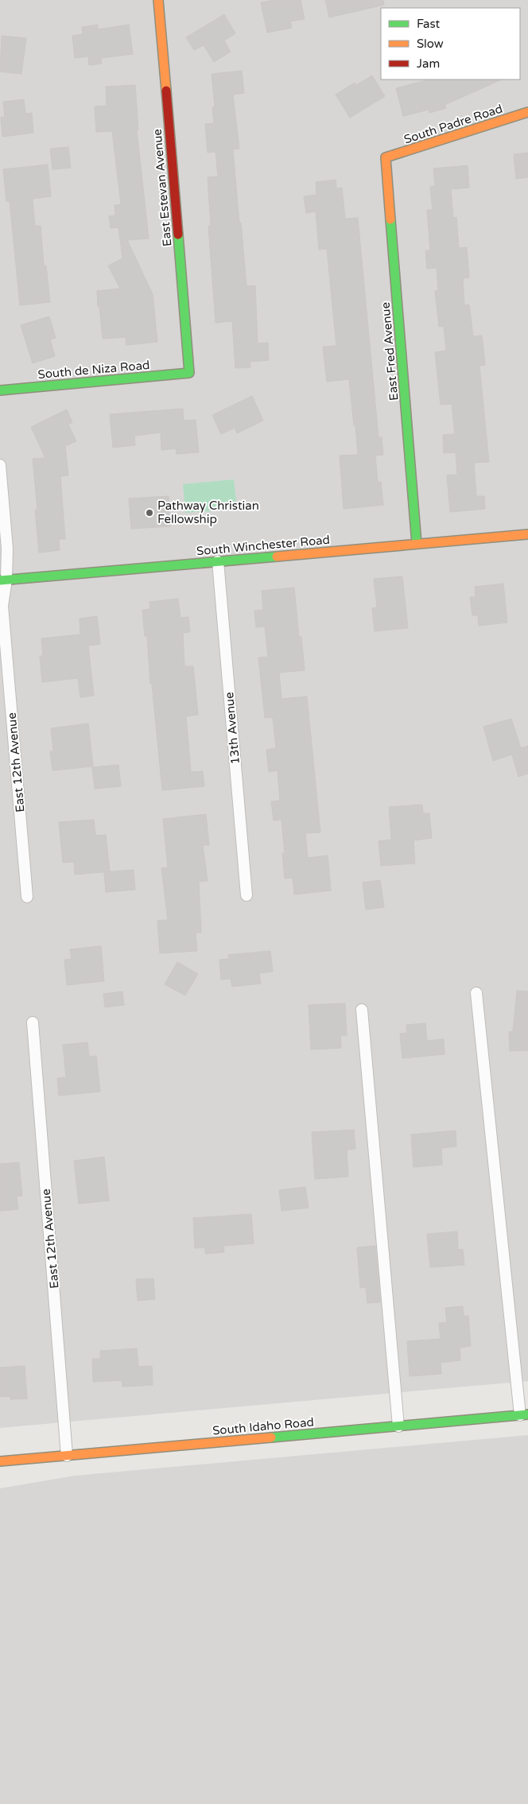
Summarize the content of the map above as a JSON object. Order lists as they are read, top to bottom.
{
  "streets": {
    "street": [
      "South Padre Road",
      "East Estevan Avenue",
      "East Fred Avenue",
      "South de Niza Road",
      "South Winchester Road",
      "13th Avenue",
      "East 12th Avenue",
      "South Idaho Road"
    ]
  },
  "crossings": [
    ["South Padre Road", "East Fred Avenue"],
    ["East Estevan Avenue", "South de Niza Road"],
    ["East Fred Avenue", "South Winchester Road"],
    ["South Winchester Road", "13th Avenue"],
    ["South Winchester Road", "East 12th Avenue"],
    ["East 12th Avenue", "South Idaho Road"]
  ],
  "places": ["Pathway Christian Fellowship"],
  "legend": ["Fast", "Slow", "Jam"]
}
